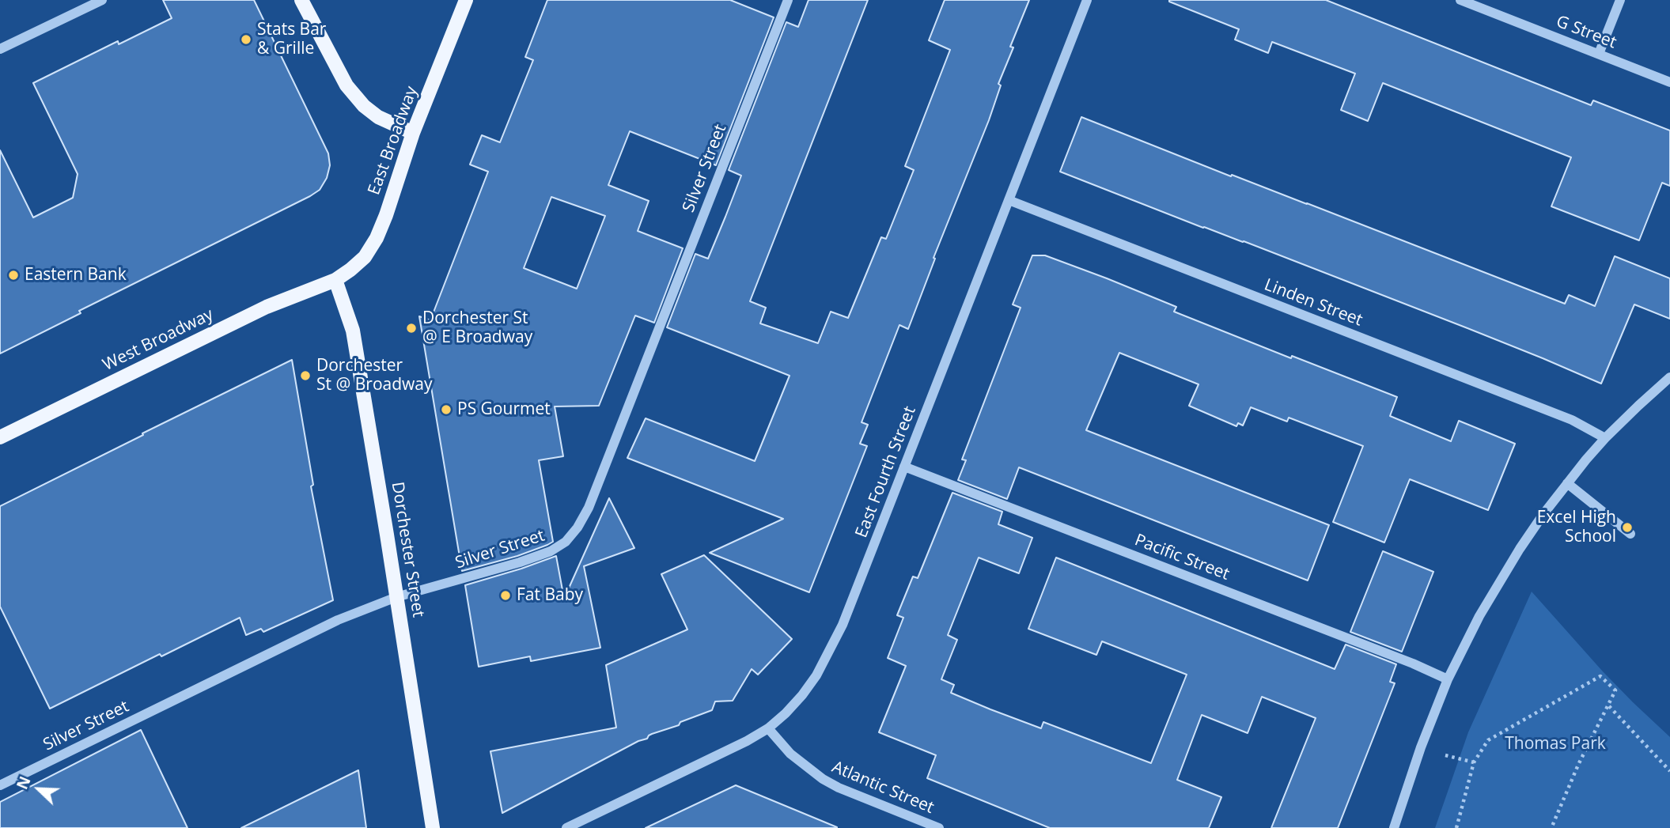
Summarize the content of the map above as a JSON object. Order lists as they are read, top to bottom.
{
  "streets": {
    "main road": ["East Broadway", "West Broadway", "Dorchester Street"],
    "street": [
      "G Street",
      "Silver Street",
      "Linden Street",
      "East Fourth Street",
      "Pacific Street",
      "Atlantic Street"
    ]
  },
  "crossings": [
    ["East Broadway", "West Broadway"],
    ["East Broadway", "Dorchester Street"],
    ["Silver Street", "Dorchester Street"],
    ["Linden Street", "East Fourth Street"],
    ["West Broadway", "Dorchester Street"],
    ["East Fourth Street", "Pacific Street"],
    ["East Fourth Street", "Atlantic Street"]
  ],
  "parks": ["Thomas Park"],
  "places": [
    "Stats Bar & Grille",
    "Eastern Bank",
    "Dorchester St @ E Broadway",
    "Dorchester St @ Broadway",
    "PS Gourmet",
    "Excel High School",
    "Fat Baby"
  ],
  "north": "top left"
}
